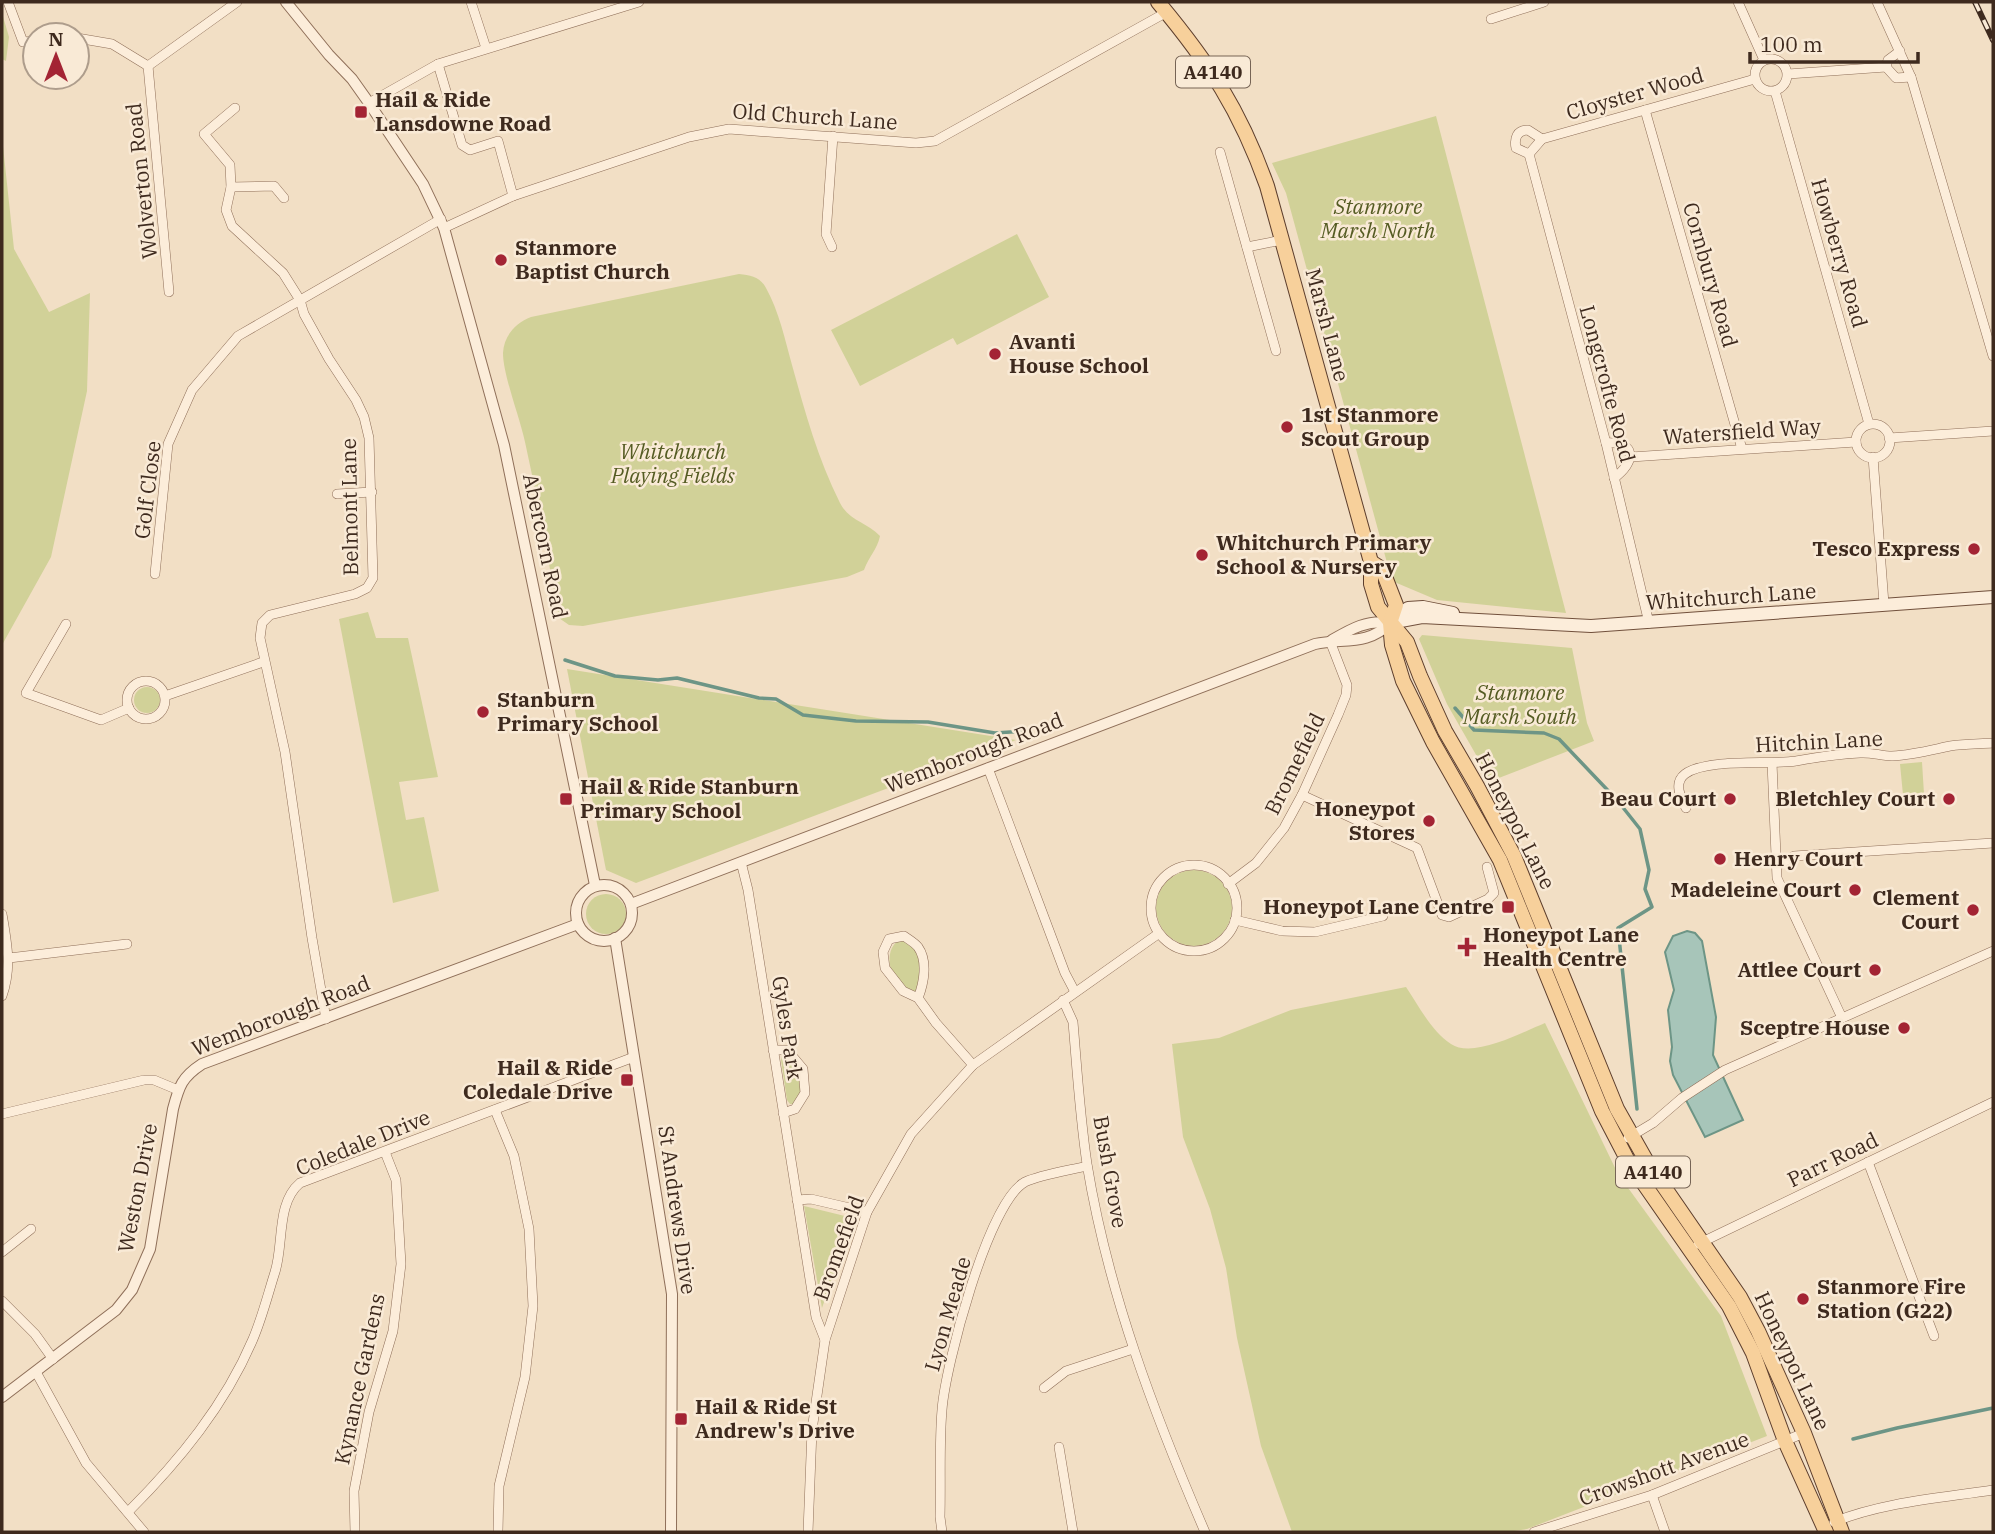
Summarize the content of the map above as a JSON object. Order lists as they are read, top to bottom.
{
  "streets": {
    "main road": [
      "A4140",
      "Marsh Lane",
      "Whitchurch Lane",
      "Honeypot Lane"
    ],
    "street": [
      "Cloyster Wood",
      "Old Church Lane",
      "Wolverton Road",
      "Howberry Road",
      "Cornbury Road",
      "Longcrofte Road",
      "Watersfield Way",
      "Golf Close",
      "Belmont Lane",
      "Abercorn Road",
      "Hitchin Lane",
      "Wemborough Road",
      "Bromefield",
      "Gyles Park",
      "Coledale Drive",
      "Parr Road",
      "Bush Grove",
      "Weston Drive",
      "St Andrews Drive",
      "Lyon Meade",
      "Kynance Gardens",
      "Crowshott Avenue"
    ]
  },
  "crossings": [
    ["Cloyster Wood", "Howberry Road"],
    ["Cloyster Wood", "Cornbury Road"],
    ["Cloyster Wood", "Longcrofte Road"],
    ["Old Church Lane", "Marsh Lane"],
    ["Old Church Lane", "Abercorn Road"],
    ["Howberry Road", "Watersfield Way"],
    ["Cornbury Road", "Watersfield Way"],
    ["Marsh Lane", "Whitchurch Lane"],
    ["Marsh Lane", "Wemborough Road"],
    ["Marsh Lane", "Honeypot Lane"],
    ["Longcrofte Road", "Whitchurch Lane"],
    ["Golf Close", "Belmont Lane"],
    ["Belmont Lane", "Wemborough Road"],
    ["Abercorn Road", "Wemborough Road"],
    ["Abercorn Road", "St Andrews Drive"],
    ["Whitchurch Lane", "Wemborough Road"],
    ["Whitchurch Lane", "Honeypot Lane"],
    ["Wemborough Road", "Bromefield"],
    ["Wemborough Road", "Honeypot Lane"],
    ["Wemborough Road", "Gyles Park"],
    ["Wemborough Road", "Weston Drive"],
    ["Wemborough Road", "St Andrews Drive"],
    ["Bromefield", "Gyles Park"],
    ["Bromefield", "Bush Grove"],
    ["Honeypot Lane", "Parr Road"],
    ["Honeypot Lane", "Crowshott Avenue"],
    ["Coledale Drive", "St Andrews Drive"],
    ["Coledale Drive", "Kynance Gardens"],
    ["Bush Grove", "Lyon Meade"]
  ],
  "parks": ["Stanmore Marsh North", "Whitchurch Playing Fields", "Stanmore Marsh South"],
  "places": {
    "transit": [
      "Hail & Ride Lansdowne Road",
      "Hail & Ride Stanburn Primary School",
      "Honeypot Lane Centre",
      "Hail & Ride Coledale Drive",
      "Hail & Ride St Andrew's Drive"
    ],
    "other": [
      "Stanmore Baptist Church",
      "Avanti House School",
      "1st Stanmore Scout Group",
      "Tesco Express",
      "Whitchurch Primary School & Nursery",
      "Stanburn Primary School",
      "Beau Court",
      "Bletchley Court",
      "Honeypot Stores",
      "Henry Court",
      "Madeleine Court",
      "Clement Court",
      "Attlee Court",
      "Sceptre House",
      "Stanmore Fire Station (G22)"
    ],
    "health": ["Honeypot Lane Health Centre"]
  },
  "scale_bar": "100 m",
  "north": "top"
}
